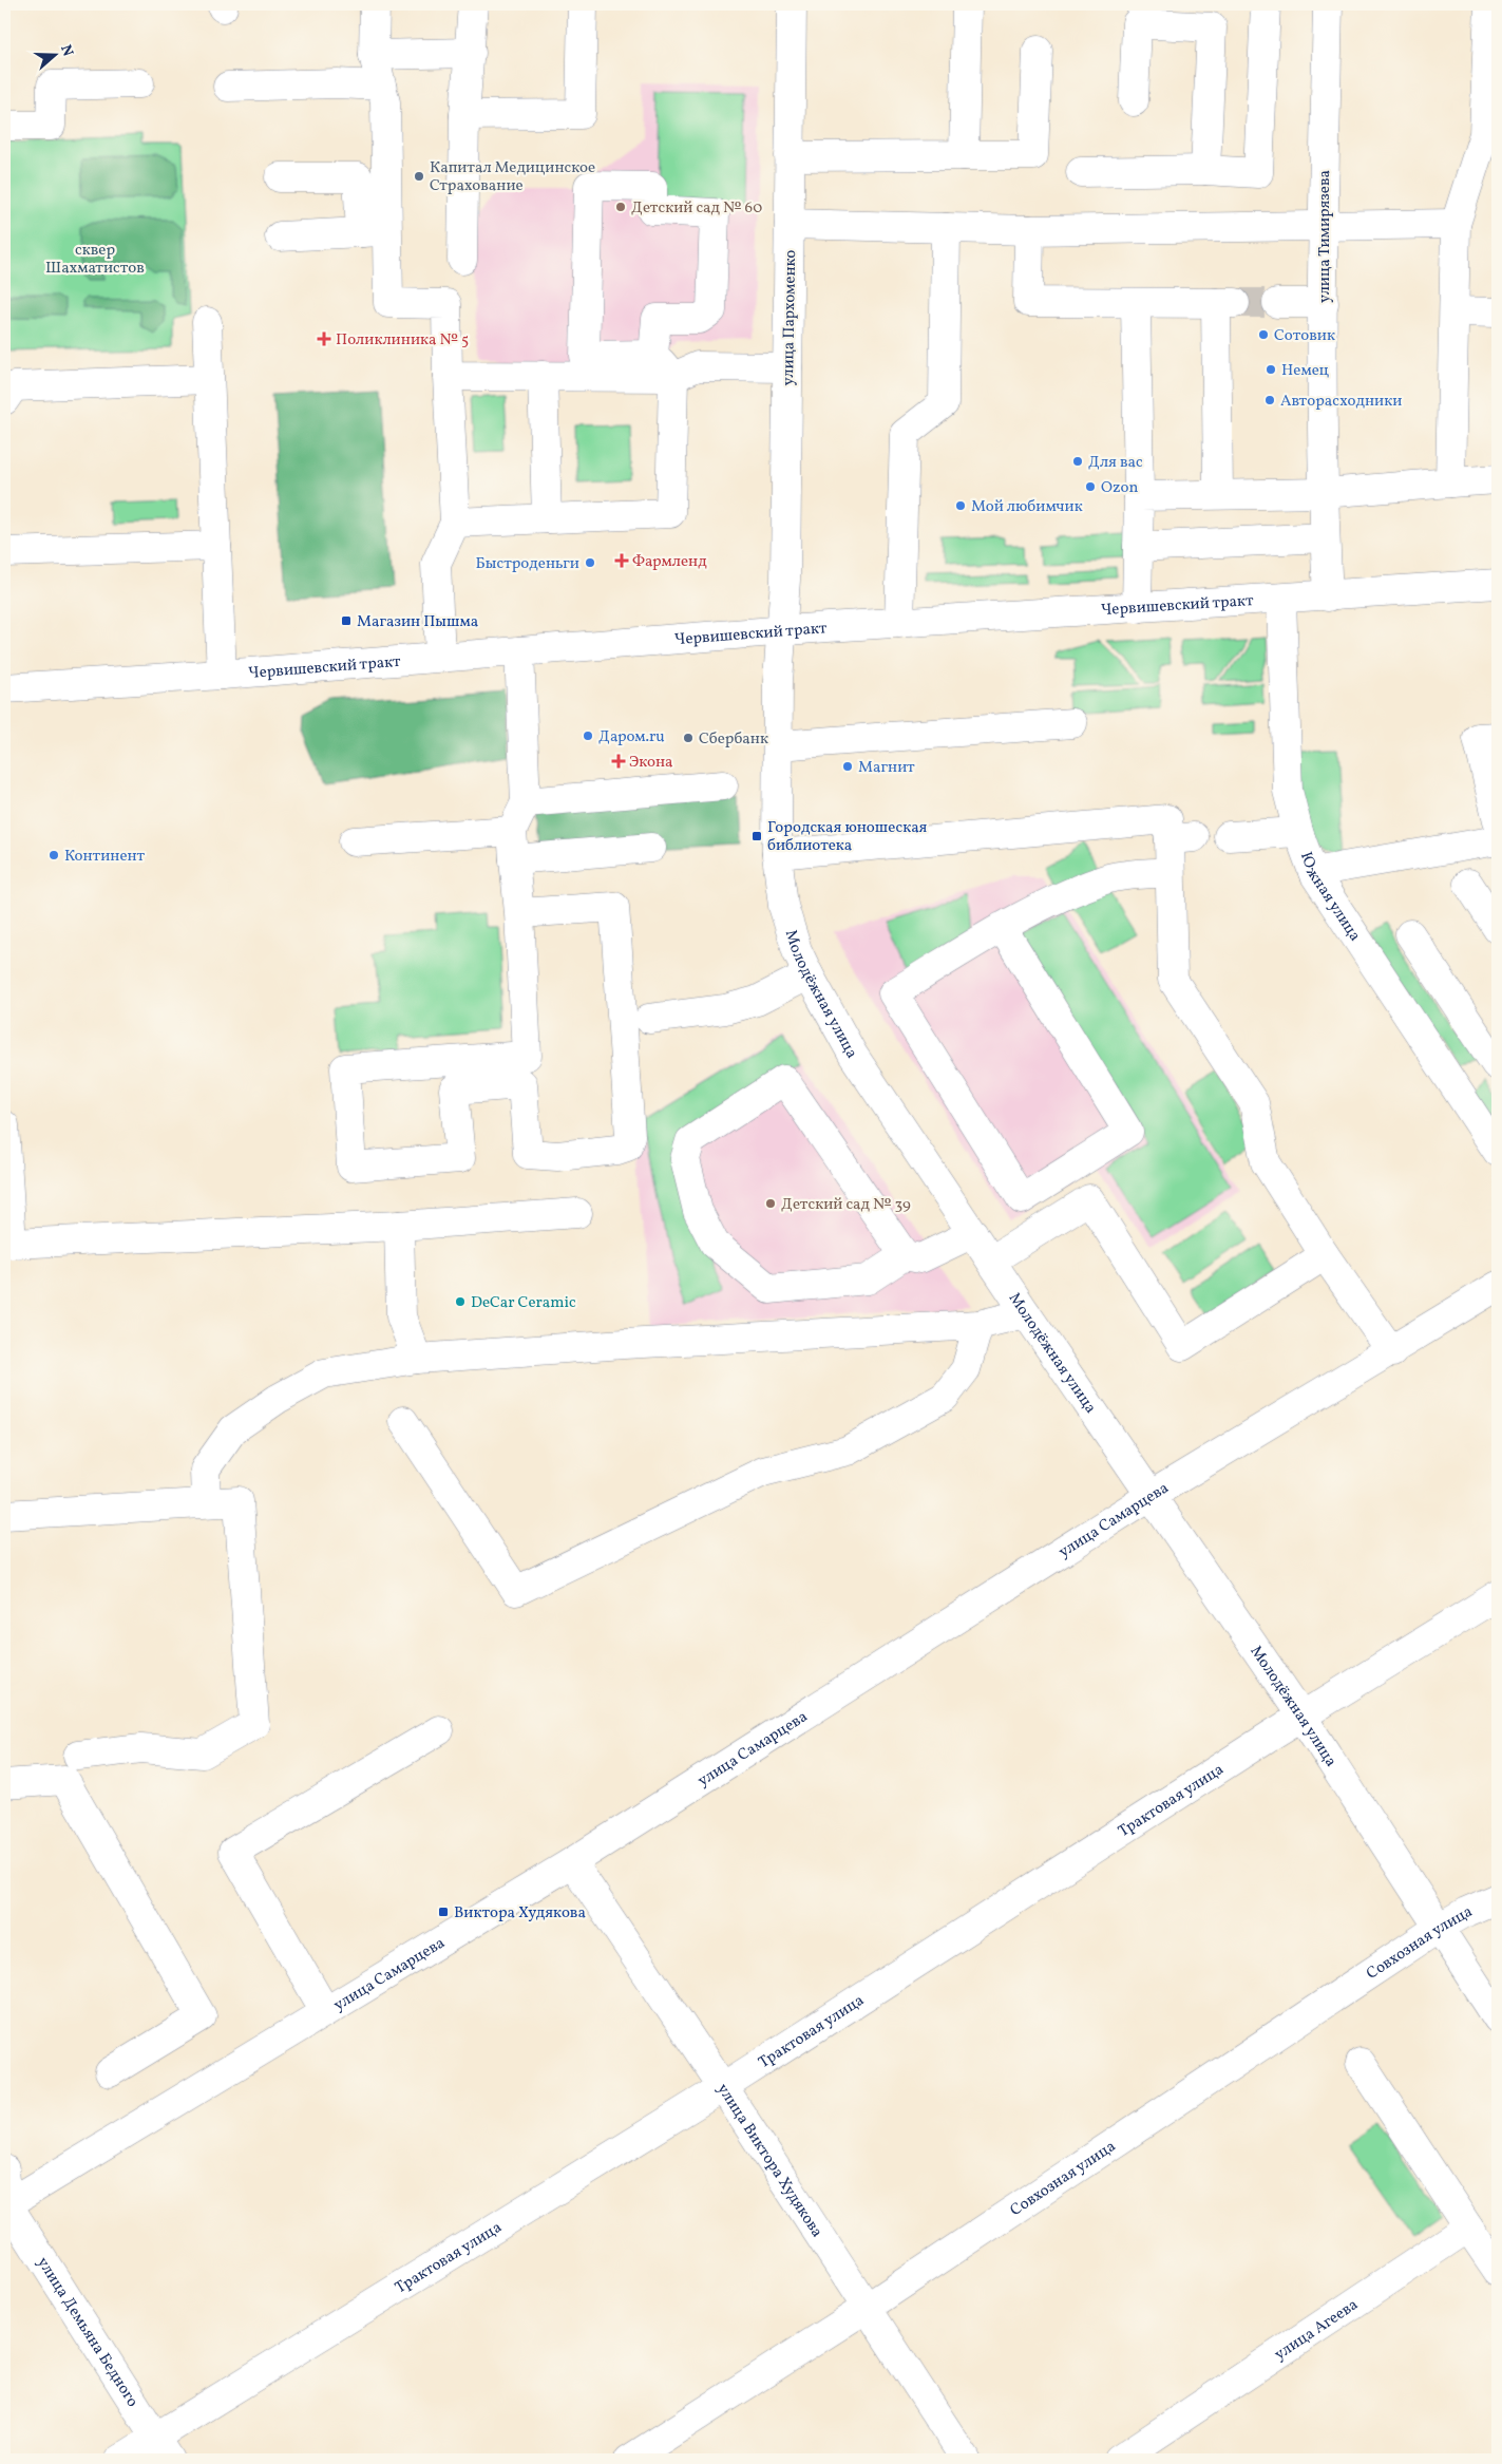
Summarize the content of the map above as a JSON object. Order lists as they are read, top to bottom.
{
  "streets": {
    "street": [
      "улица Тимирязева",
      "улица Пархоменко",
      "Червишевский тракт",
      "Южная улица",
      "Молодёжная улица",
      "улица Самарцева",
      "Трактовая улица",
      "Совхозная улица",
      "улица Виктора Худякова",
      "улица Агеева",
      "улица Демьяна Бедного"
    ]
  },
  "crossings": [
    ["улица Тимирязева", "Червишевский тракт"],
    ["улица Пархоменко", "Червишевский тракт"],
    ["улица Пархоменко", "Молодёжная улица"],
    ["Червишевский тракт", "Южная улица"],
    ["Червишевский тракт", "Молодёжная улица"],
    ["Молодёжная улица", "улица Самарцева"],
    ["Молодёжная улица", "Трактовая улица"],
    ["Молодёжная улица", "Совхозная улица"],
    ["улица Самарцева", "улица Виктора Худякова"],
    ["улица Самарцева", "улица Демьяна Бедного"],
    ["Трактовая улица", "улица Виктора Худякова"],
    ["Трактовая улица", "улица Демьяна Бедного"],
    ["Совхозная улица", "улица Виктора Худякова"]
  ],
  "parks": ["сквер Шахматистов"],
  "places": {
    "other": [
      "Капитал Медицинское Страхование",
      "Детский сад № 60",
      "Сотовик",
      "Немец",
      "Авторасходники",
      "Для вас",
      "Ozon",
      "Мой любимчик",
      "Быстроденьги",
      "Даром.ru",
      "Сбербанк",
      "Магнит",
      "Континент",
      "Детский сад № 39",
      "DeCar Ceramic"
    ],
    "health": ["Поликлиника № 5", "Фармленд", "Экона"],
    "transit": ["Магазин Пышма", "Городская юношеская библиотека", "Виктора Худякова"]
  },
  "north": "right"
}
